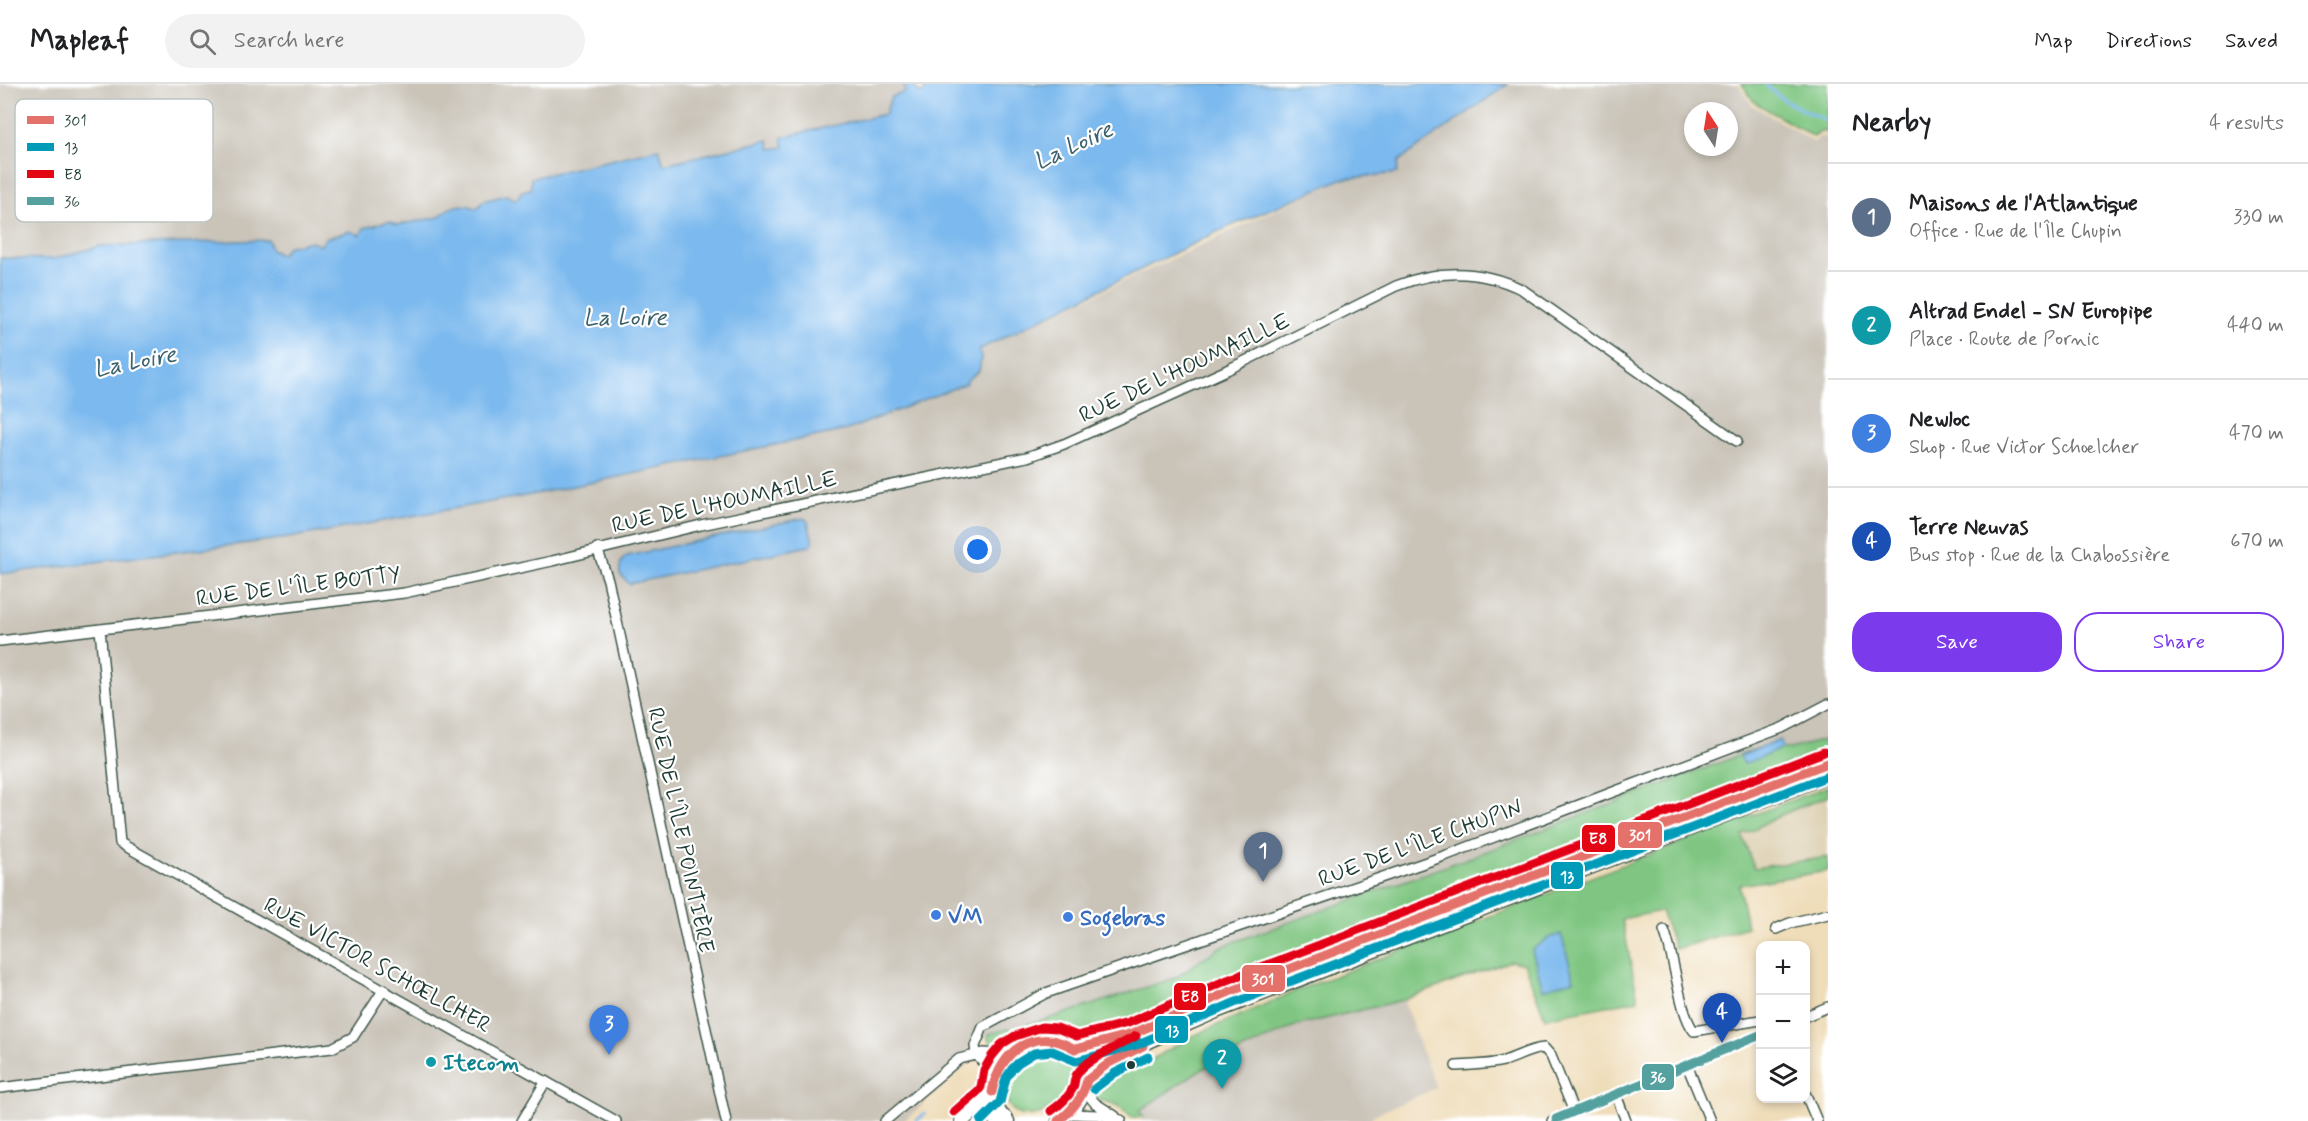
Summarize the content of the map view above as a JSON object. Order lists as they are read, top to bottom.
{
  "streets": {
    "street": [
      "RUE DE L'HOUMAILLE",
      "RUE DE L'ÎLE BOTTY",
      "RUE DE L'ÎLE POINTIÈRE",
      "RUE DE L'ÎLE CHUPIN",
      "RUE VICTOR SCHŒLCHER"
    ]
  },
  "crossings": [
    ["RUE DE L'HOUMAILLE", "RUE DE L'ÎLE BOTTY"],
    ["RUE DE L'HOUMAILLE", "RUE DE L'ÎLE POINTIÈRE"],
    ["RUE DE L'ÎLE BOTTY", "RUE DE L'ÎLE POINTIÈRE"],
    ["RUE DE L'ÎLE BOTTY", "RUE VICTOR SCHŒLCHER"]
  ],
  "water": ["La Loire"],
  "places": ["VM", "Sogebras", "Itecom"],
  "lines": [
    "transit line E8",
    "transit line 301",
    "transit line 13",
    "transit line 36"
  ],
  "legend": [
    "301",
    "13",
    "E8",
    "36"
  ],
  "north": "top",
  "page": {
    "header": "Mapleaf",
    "search": "Search here",
    "nav": ["Map", "Directions", "Saved"],
    "heading": ["Nearby", "4 results"],
    "list": [
      {
        "mark": "1",
        "name": "Maisons de l'Atlantique",
        "note": "Office · Rue de l'Île Chupin",
        "value": "330 m"
      },
      {
        "mark": "2",
        "name": "Altrad Endel - SN Europipe",
        "note": "Place · Route de Pornic",
        "value": "440 m"
      },
      {
        "mark": "3",
        "name": "Newloc",
        "note": "Shop · Rue Victor Schœlcher",
        "value": "470 m"
      },
      {
        "mark": "4",
        "name": "Terre Neuvas",
        "note": "Bus stop · Rue de la Chabossière",
        "value": "670 m"
      }
    ],
    "buttons": ["Save", "Share"],
    "pins": [
      "1",
      "4",
      "3",
      "2"
    ],
    "map_buttons": ["+", "−"]
  }
}
